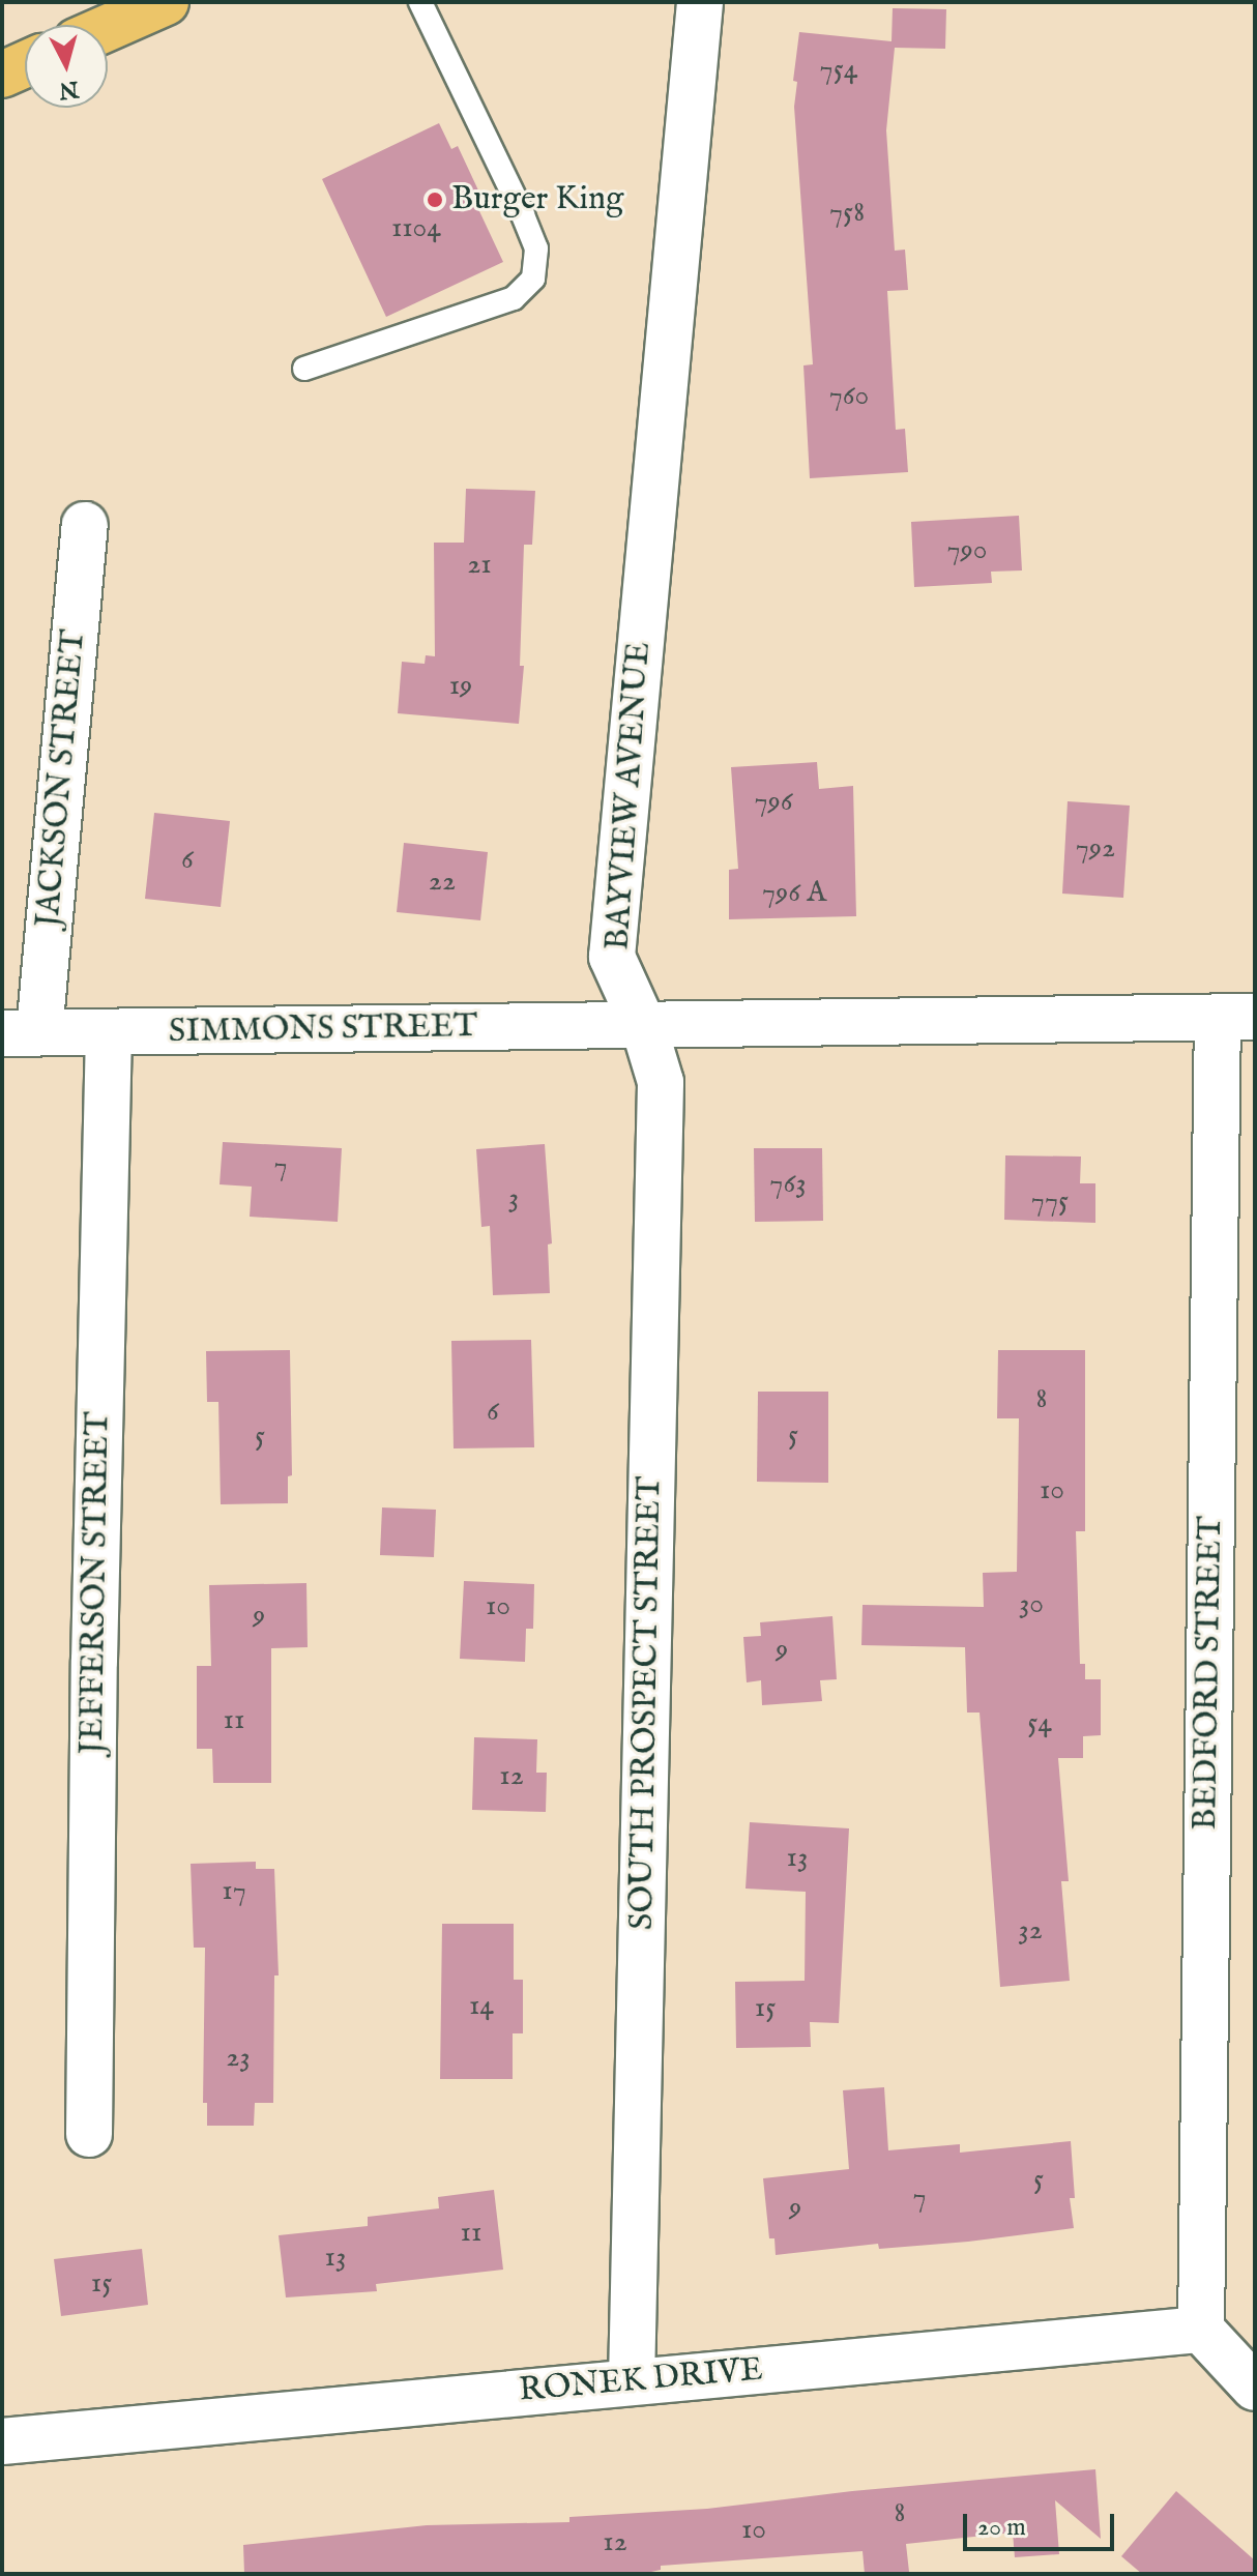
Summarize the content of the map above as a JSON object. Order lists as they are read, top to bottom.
{
  "streets": {
    "street": [
      "JACKSON STREET",
      "BAYVIEW AVENUE",
      "SIMMONS STREET",
      "JEFFERSON STREET",
      "BEDFORD STREET",
      "SOUTH PROSPECT STREET",
      "RONEK DRIVE"
    ]
  },
  "crossings": [
    ["JACKSON STREET", "SIMMONS STREET"],
    ["BAYVIEW AVENUE", "SIMMONS STREET"],
    ["BAYVIEW AVENUE", "SOUTH PROSPECT STREET"],
    ["SIMMONS STREET", "JEFFERSON STREET"],
    ["SIMMONS STREET", "SOUTH PROSPECT STREET"],
    ["BEDFORD STREET", "RONEK DRIVE"],
    ["SOUTH PROSPECT STREET", "RONEK DRIVE"]
  ],
  "places": ["Burger King"],
  "house_numbers": [
    "754",
    "758",
    "1104",
    "760",
    "790",
    "21",
    "19",
    "796",
    "792",
    "6",
    "22",
    "796 A",
    "7",
    "763",
    "3",
    "775",
    "8",
    "6",
    "5",
    "5",
    "10",
    "30",
    "10",
    "9",
    "9",
    "11",
    "54",
    "12",
    "13",
    "17",
    "32",
    "14",
    "15",
    "23",
    "5",
    "7",
    "9",
    "11",
    "13",
    "15",
    "8",
    "10",
    "12"
  ],
  "scale_bar": "20 m",
  "north": "bottom"
}
